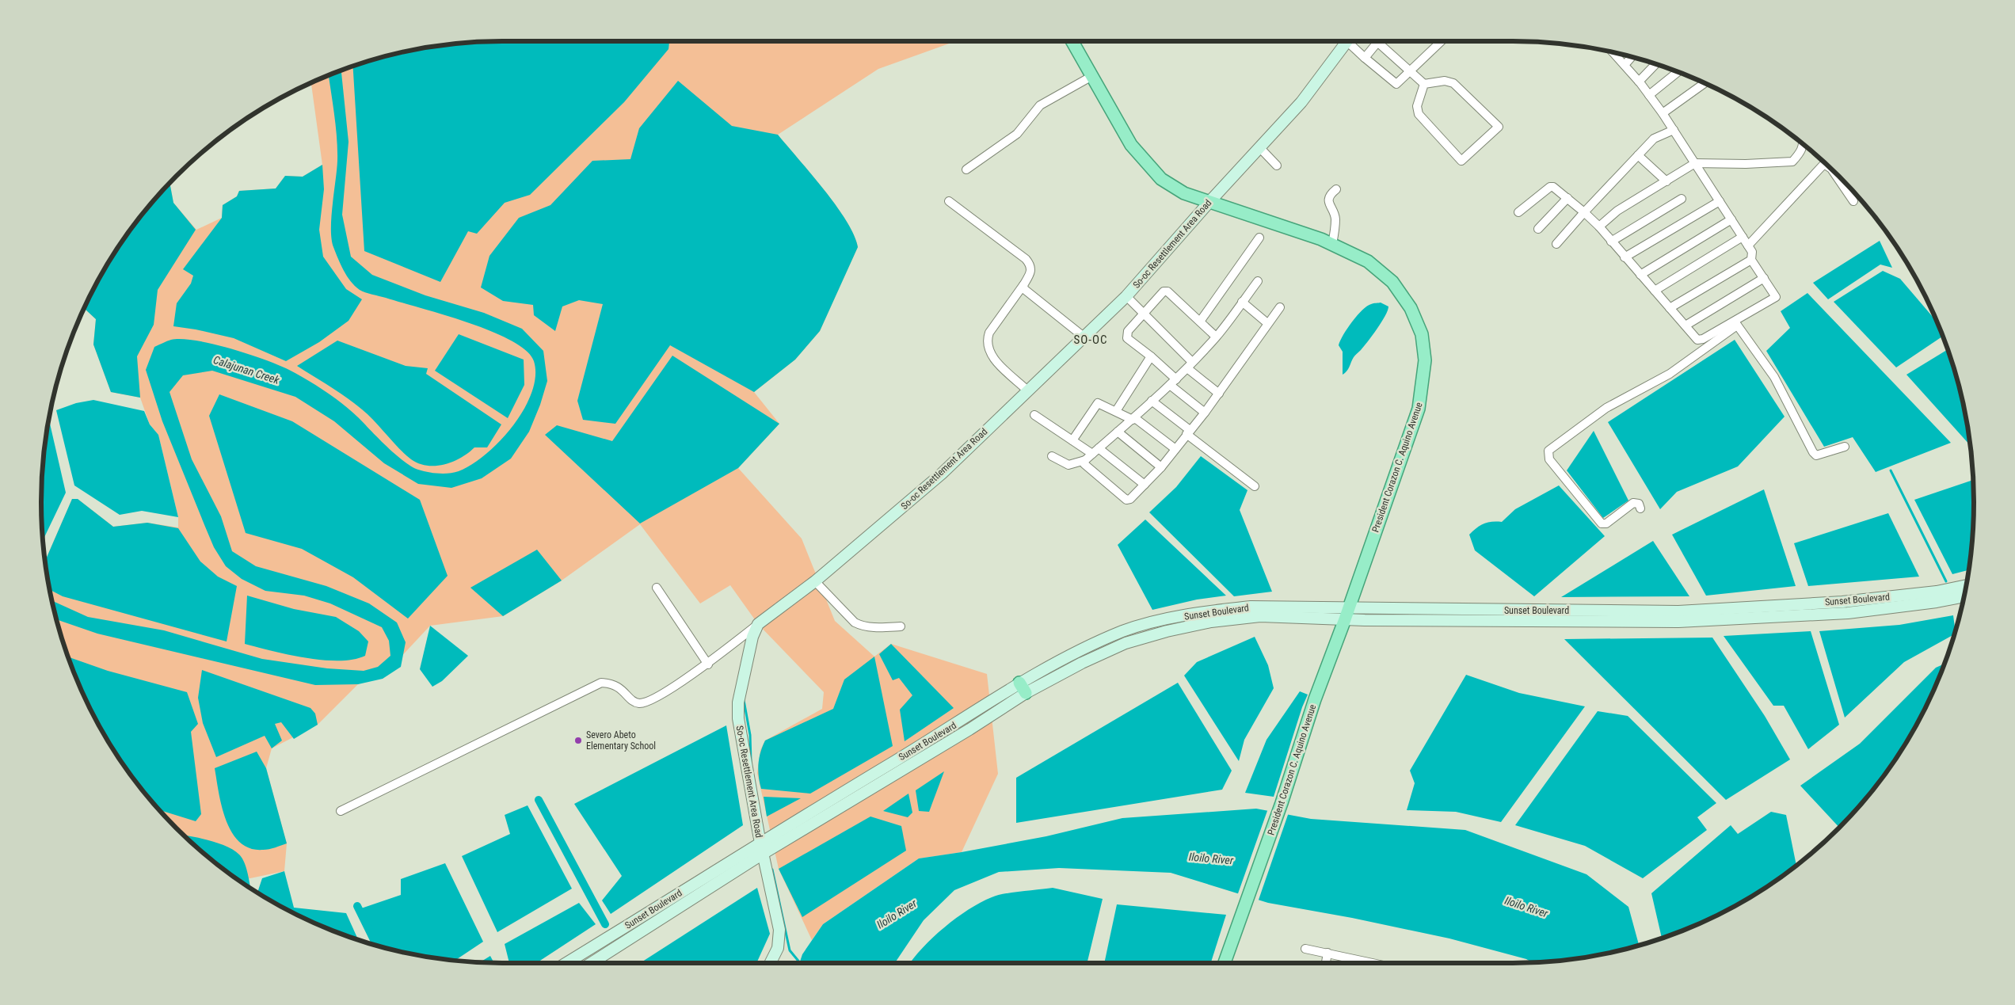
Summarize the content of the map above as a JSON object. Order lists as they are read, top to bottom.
{
  "streets": {
    "main road": ["So-oc Resettlement Area Road", "President Corazon C. Aquino Avenue", "Sunset Boulevard"]
  },
  "crossings": [
    ["So-oc Resettlement Area Road", "President Corazon C. Aquino Avenue"],
    ["So-oc Resettlement Area Road", "Sunset Boulevard"],
    ["President Corazon C. Aquino Avenue", "Sunset Boulevard"]
  ],
  "districts": ["SO-OC"],
  "water": ["Calajunan Creek", "Iloilo River"],
  "places": ["Severo Abeto Elementary School"]
}
